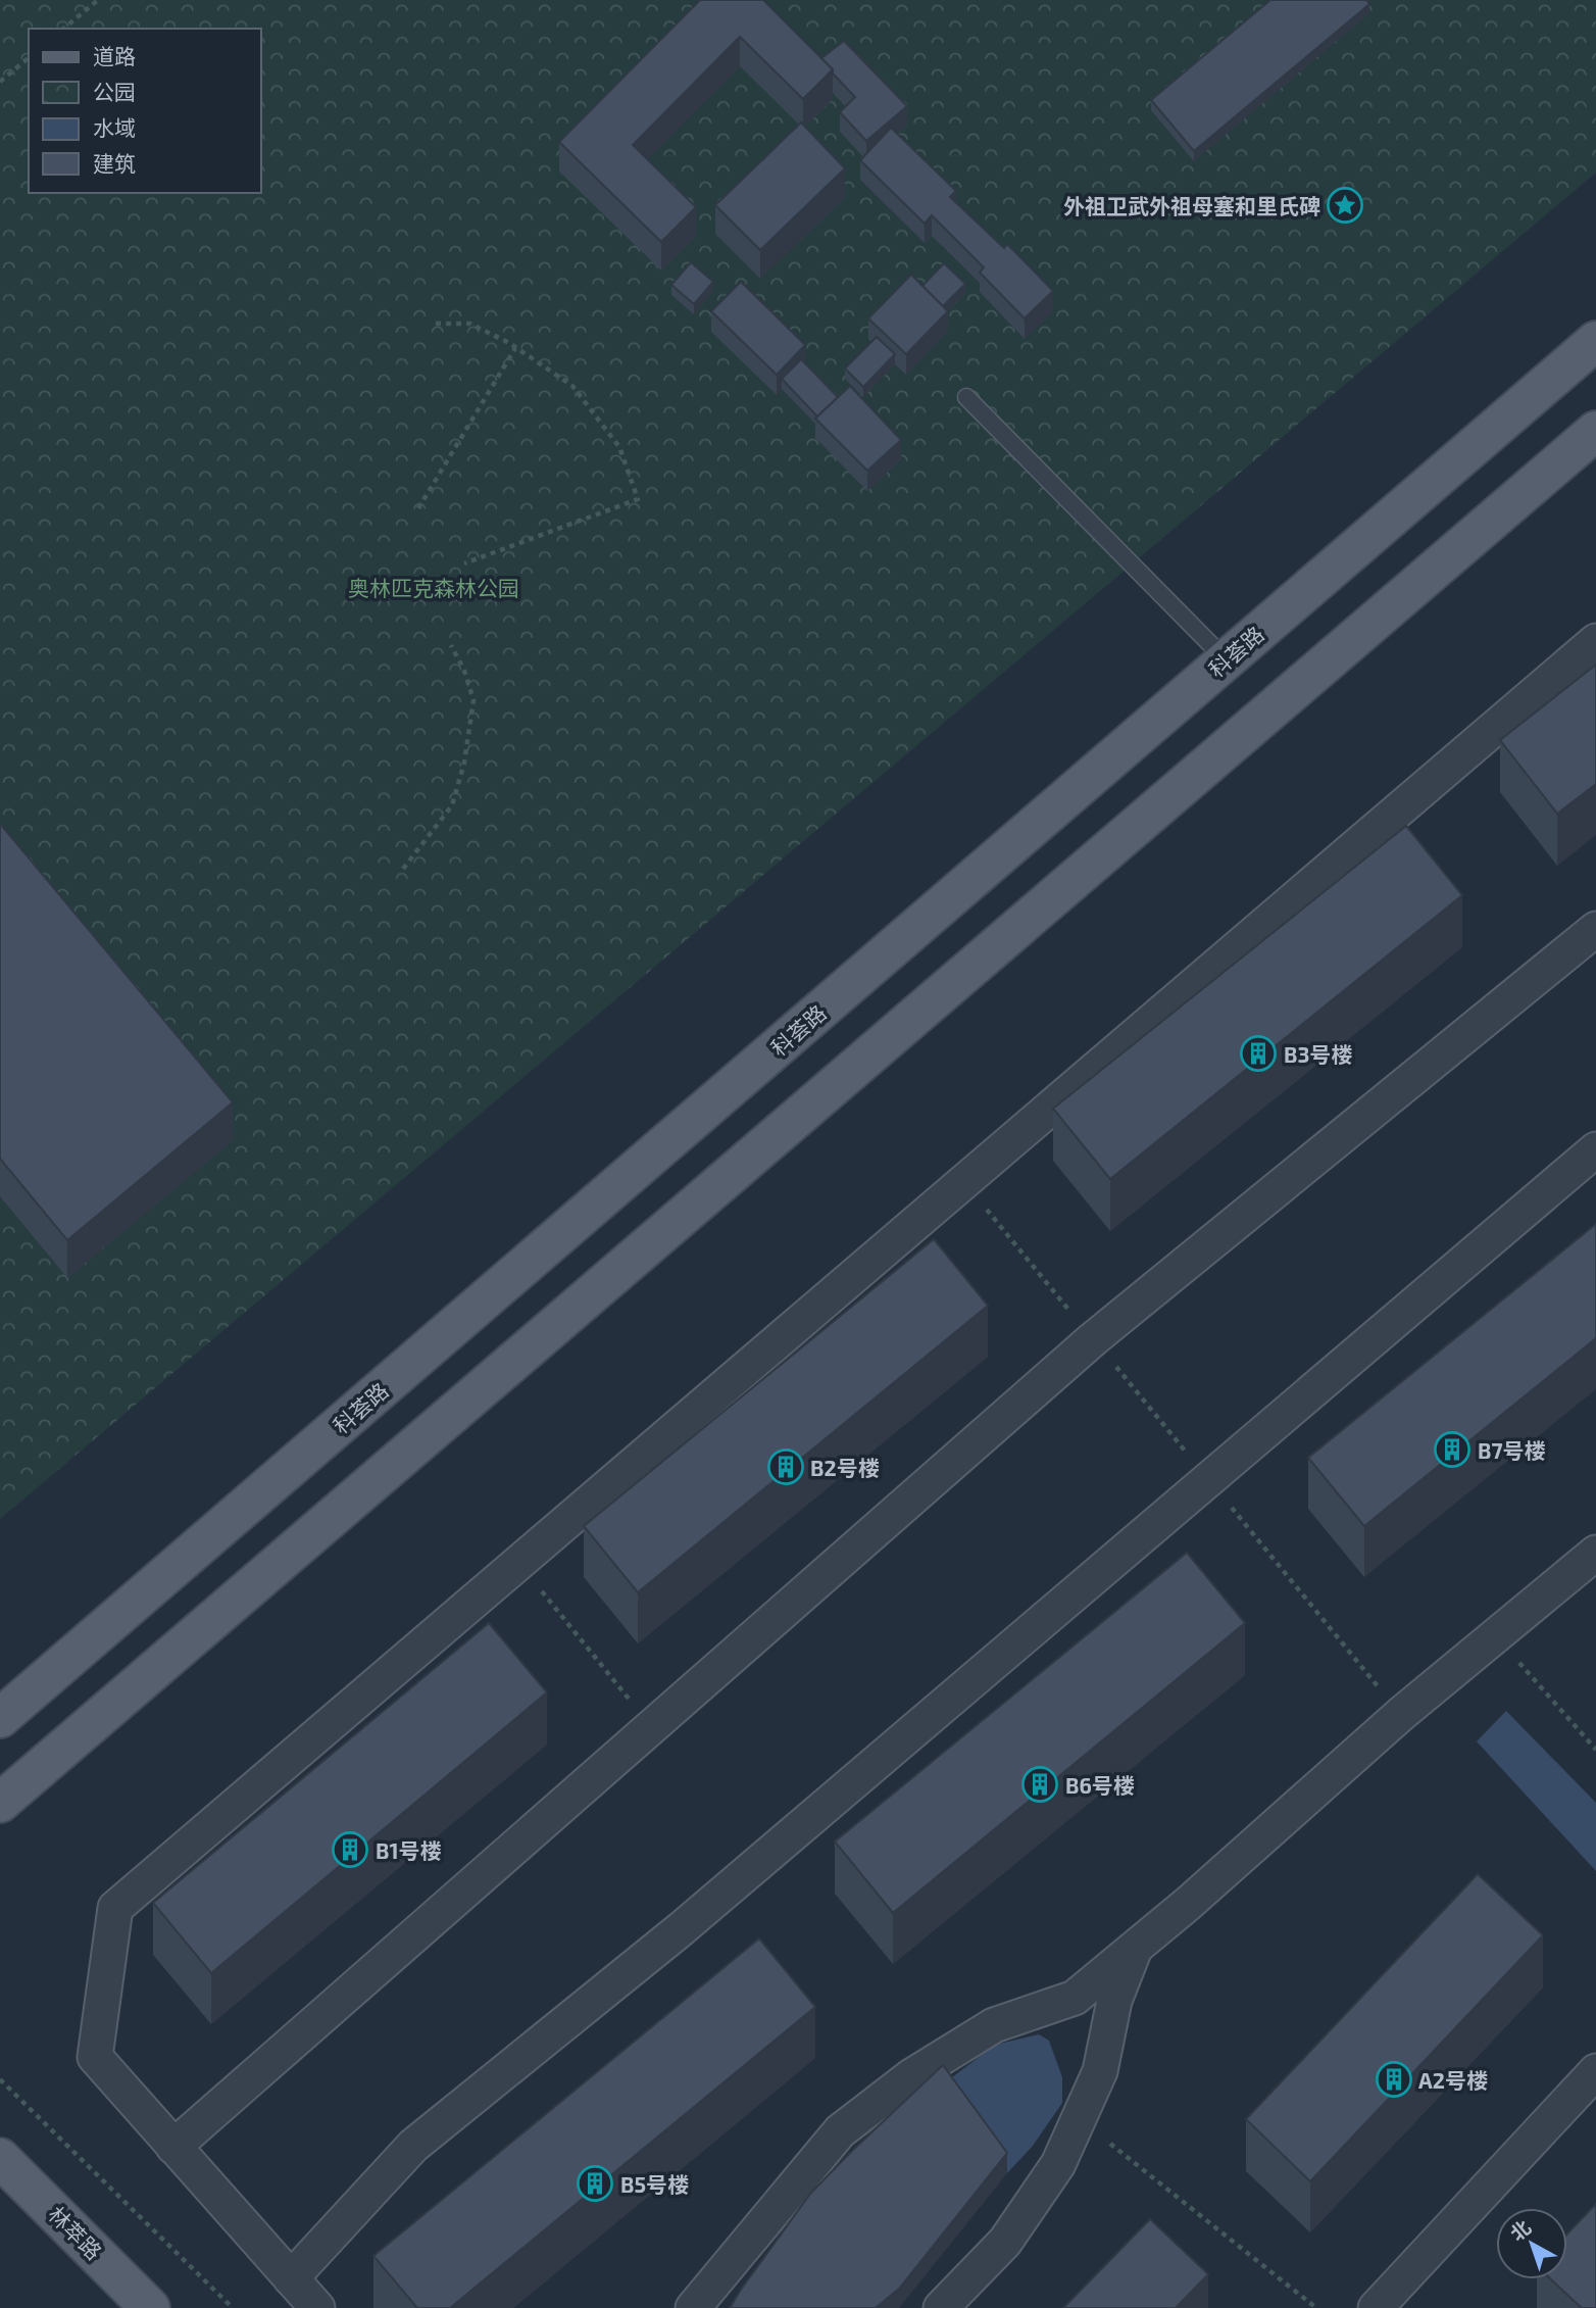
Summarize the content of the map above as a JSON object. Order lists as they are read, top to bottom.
{
  "streets": {
    "main road": ["科荟路", "林萃路"]
  },
  "parks": ["奥林匹克森林公园"],
  "places": {
    "place": ["外祖卫武外祖母塞和里氏碑"],
    "building": [
      "B3号楼",
      "B7号楼",
      "B2号楼",
      "B6号楼",
      "B1号楼",
      "A2号楼",
      "B5号楼"
    ]
  },
  "legend": [
    "道路",
    "公园",
    "水域",
    "建筑"
  ],
  "north": "top left"
}
